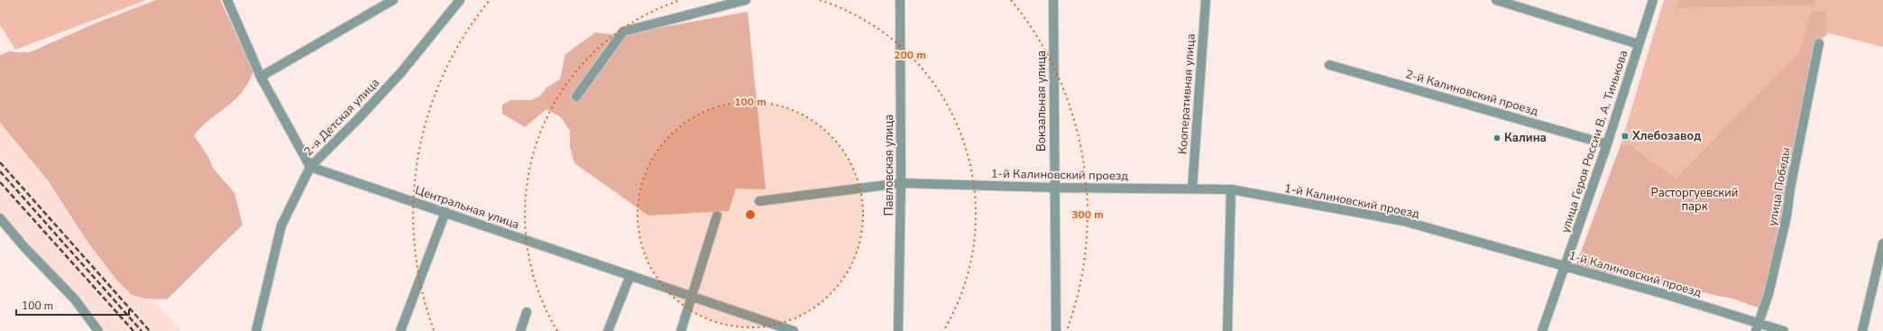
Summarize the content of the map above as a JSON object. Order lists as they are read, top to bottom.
{
  "streets": {
    "street": [
      "2-й Калиновский проезд",
      "Кооперативная улица",
      "Вокзальная улица",
      "2-я Детская улица",
      "улица Героя России В. А. Тинькова",
      "Павловская улица",
      "1-й Калиновский проезд",
      "улица Победы",
      "Центральная улица"
    ]
  },
  "crossings": [
    ["2-й Калиновский проезд", "улица Героя России В. А. Тинькова"],
    ["Кооперативная улица", "1-й Калиновский проезд"],
    ["Вокзальная улица", "1-й Калиновский проезд"],
    ["2-я Детская улица", "Центральная улица"],
    ["улица Героя России В. А. Тинькова", "1-й Калиновский проезд"],
    ["Павловская улица", "1-й Калиновский проезд"],
    ["1-й Калиновский проезд", "улица Победы"]
  ],
  "parks": ["Расторгуевский парк"],
  "places": {
    "transit": ["Хлебозавод"],
    "other": ["Калина"]
  },
  "scale_bar": "100 m",
  "rings": ["200 m", "100 m", "300 m"]
}
